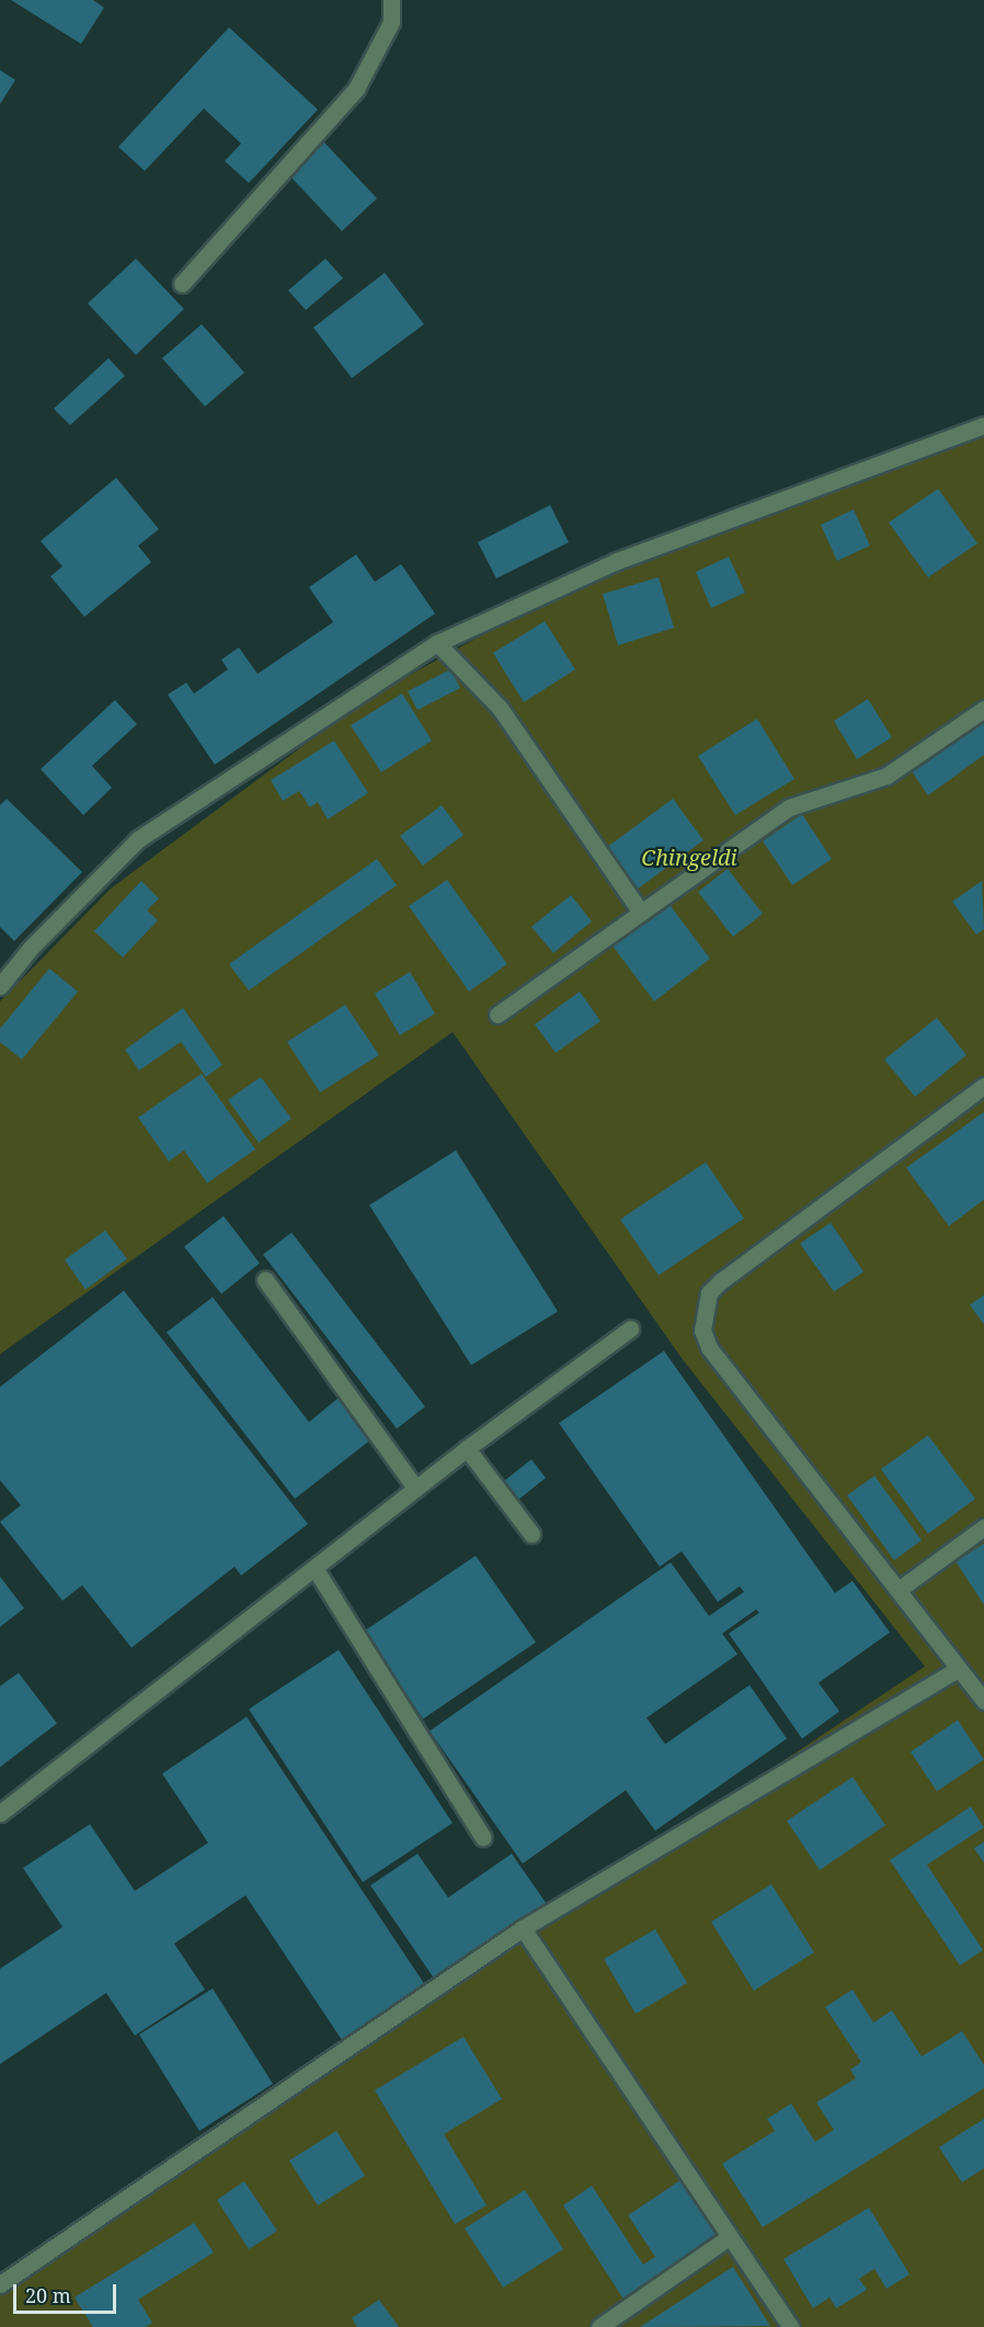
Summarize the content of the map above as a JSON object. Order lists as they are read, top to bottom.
{
  "parks": ["Chingeldi"],
  "scale_bar": "20 m"
}
